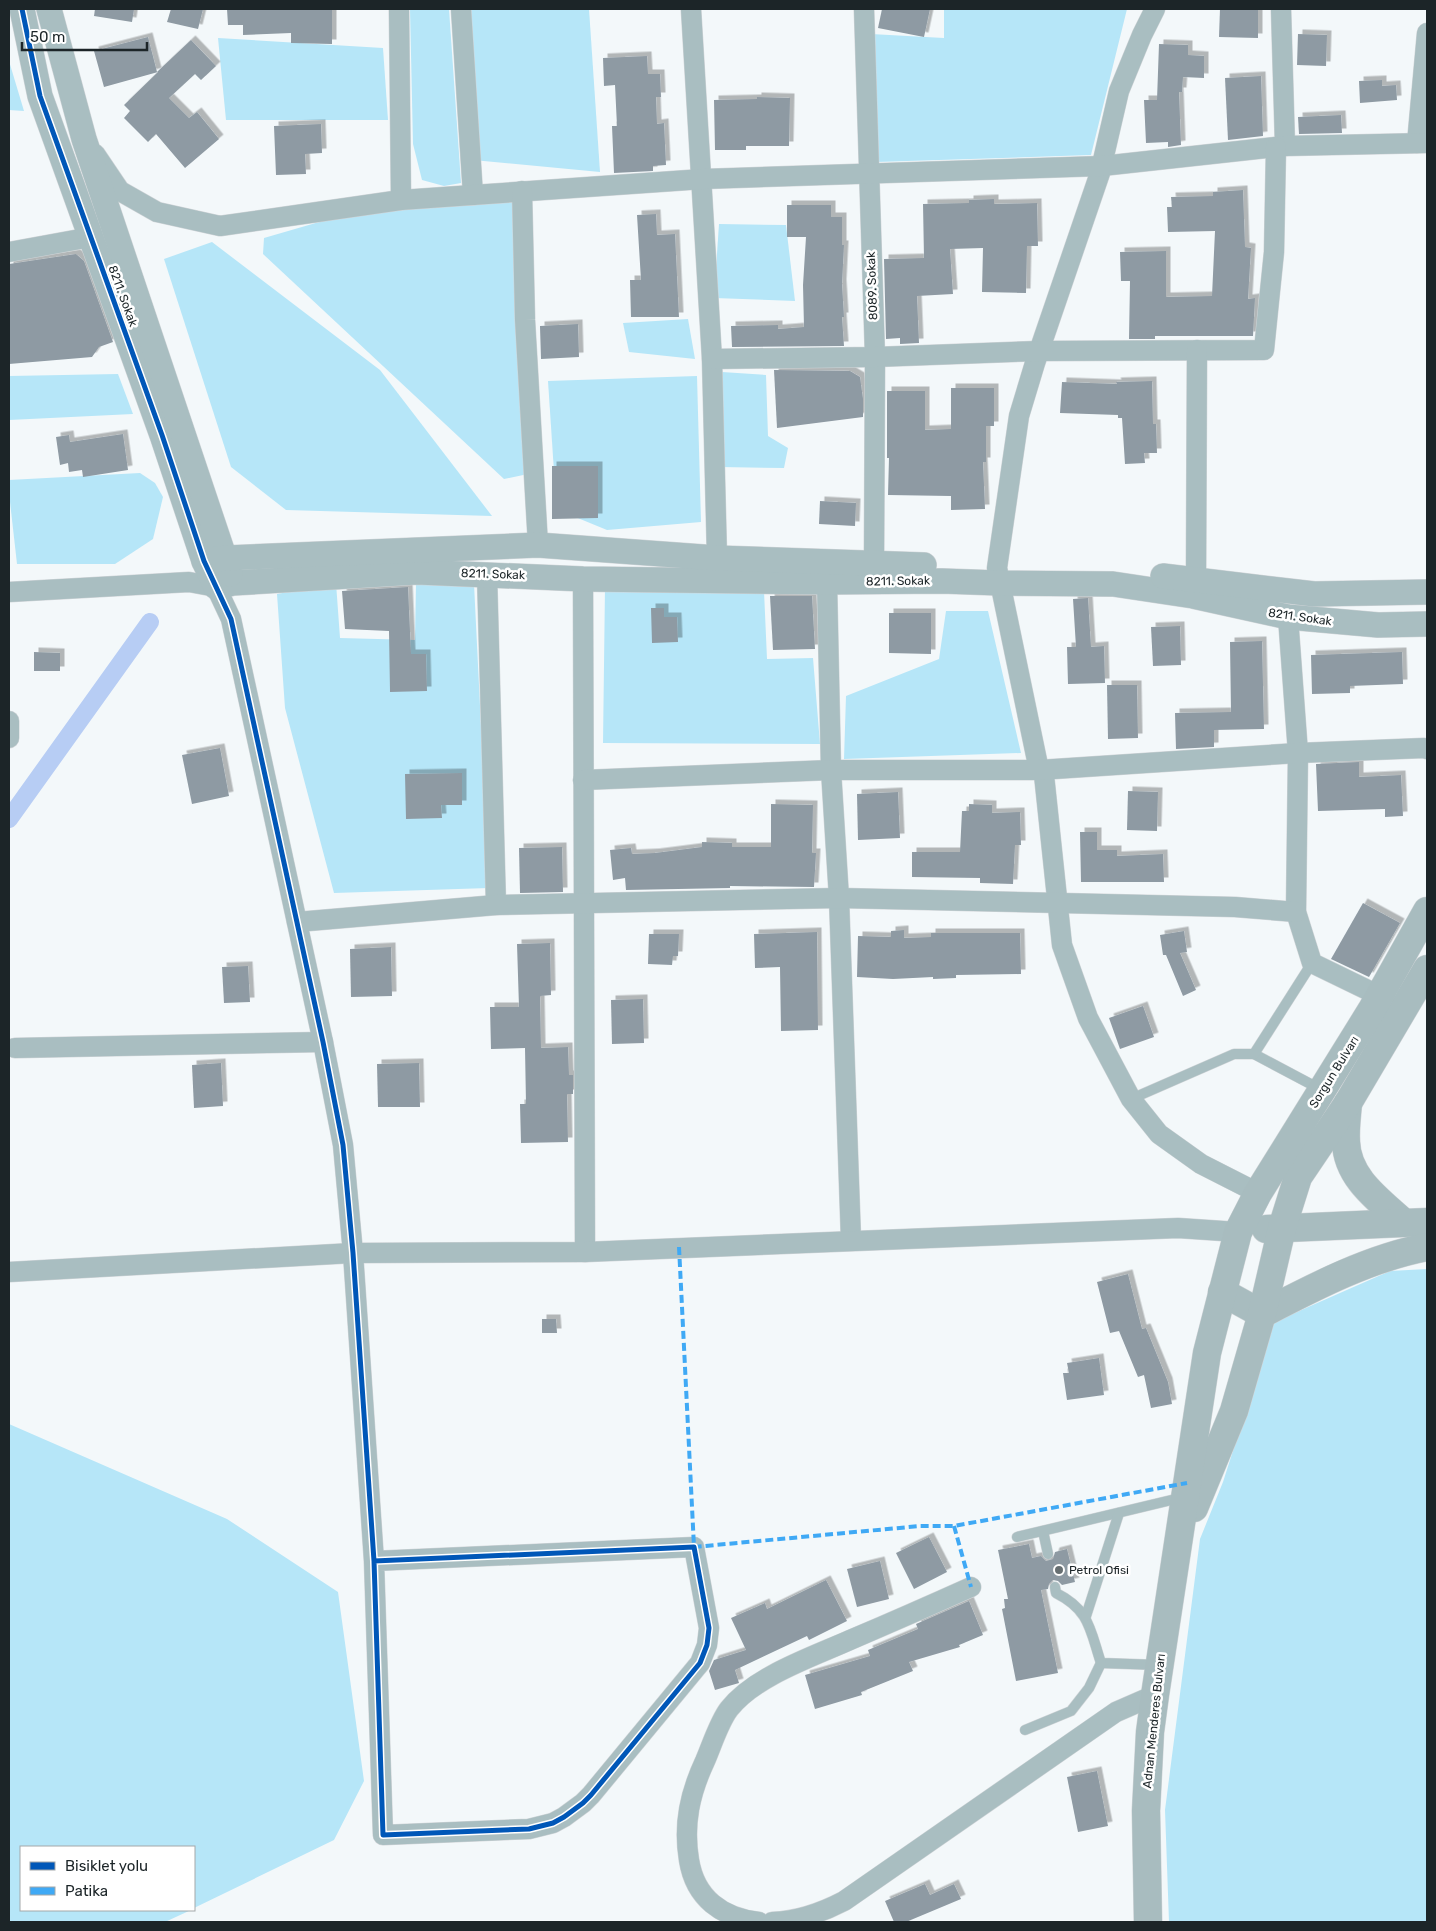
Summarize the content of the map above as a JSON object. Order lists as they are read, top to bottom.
{
  "streets": {
    "main road": ["Sorgun Bulvarı", "Adnan Menderes Bulvarı"],
    "street": ["8089. Sokak", "8211. Sokak"]
  },
  "crossings": [
    ["Sorgun Bulvarı", "Adnan Menderes Bulvarı"]
  ],
  "places": ["Petrol Ofisi"],
  "legend": ["Bisiklet yolu", "Patika"],
  "scale_bar": "50 m"
}
